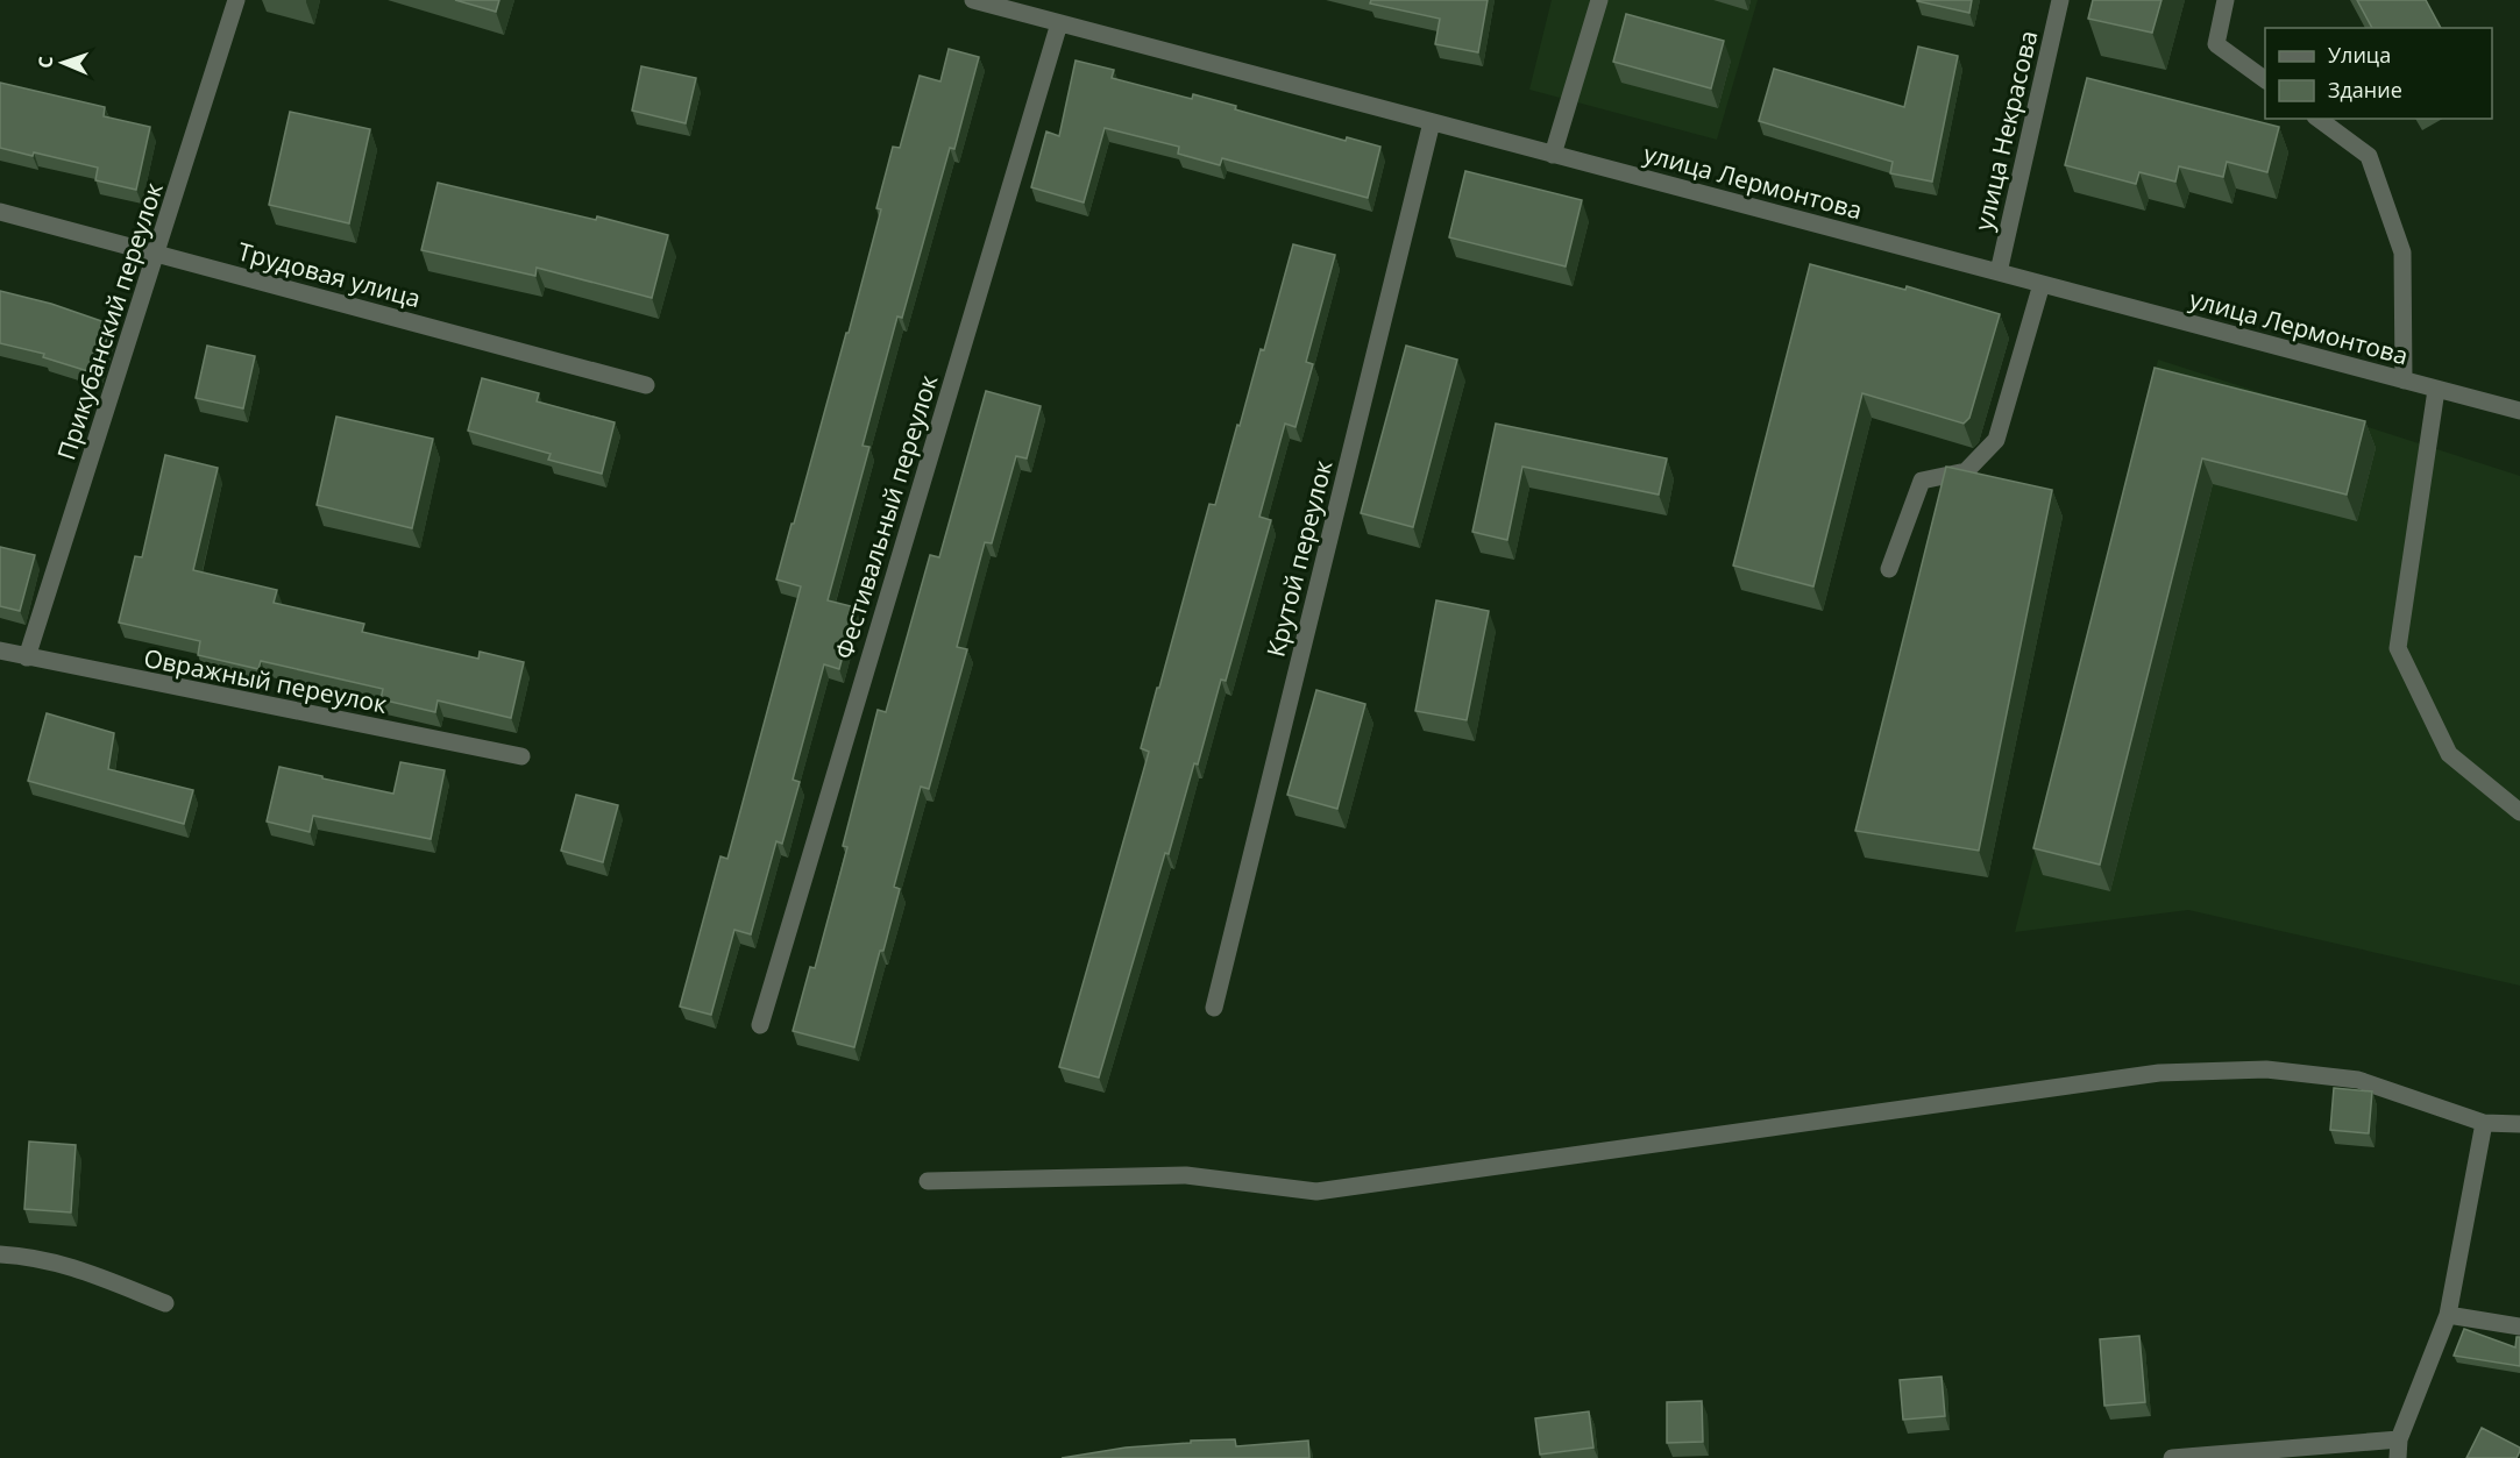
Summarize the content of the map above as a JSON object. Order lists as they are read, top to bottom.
{
  "streets": {
    "street": [
      "улица Некрасова",
      "улица Лермонтова",
      "Трудовая улица",
      "Прикубанский переулок",
      "Фестивальный переулок",
      "Крутой переулок",
      "Овражный переулок"
    ]
  },
  "crossings": [
    ["улица Некрасова", "улица Лермонтова"],
    ["улица Лермонтова", "Фестивальный переулок"],
    ["улица Лермонтова", "Крутой переулок"],
    ["Трудовая улица", "Прикубанский переулок"],
    ["Прикубанский переулок", "Овражный переулок"]
  ],
  "legend": ["Улица", "Здание"],
  "north": "left"
}
